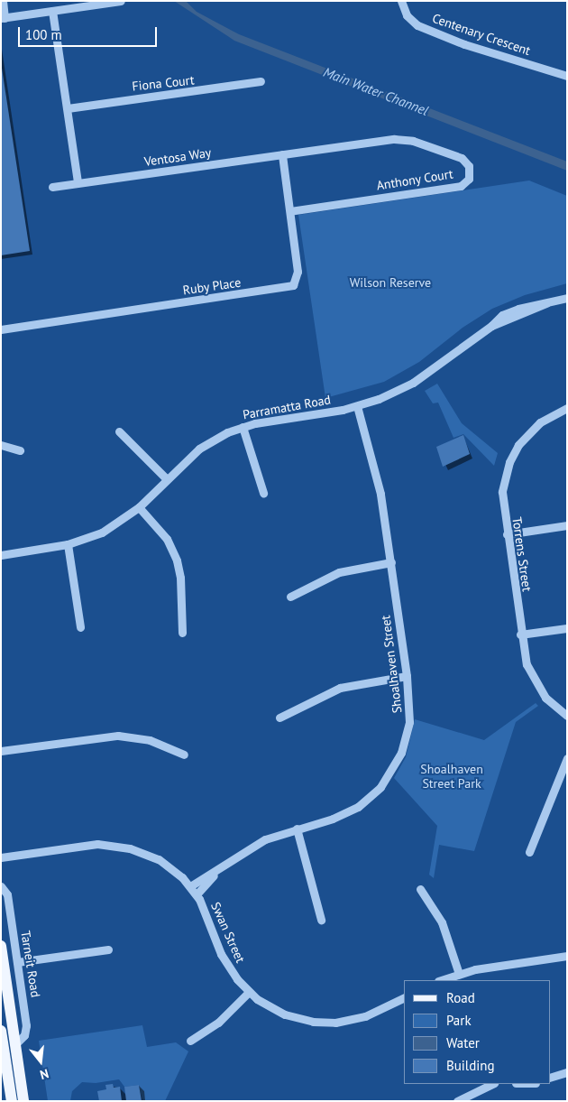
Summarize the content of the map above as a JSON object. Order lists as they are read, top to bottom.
{
  "streets": {
    "street": [
      "Centenary Crescent",
      "Fiona Court",
      "Ventosa Way",
      "Anthony Court",
      "Ruby Place",
      "Parramatta Road",
      "Torrens Street",
      "Shoalhaven Street",
      "Swan Street",
      "Tarneit Road"
    ]
  },
  "crossings": [
    ["Ventosa Way", "Anthony Court"],
    ["Ventosa Way", "Ruby Place"],
    ["Anthony Court", "Ruby Place"],
    ["Parramatta Road", "Shoalhaven Street"],
    ["Shoalhaven Street", "Swan Street"]
  ],
  "water": ["Main Water Channel"],
  "parks": ["Wilson Reserve", "Shoalhaven Street Park"],
  "legend": [
    "Road",
    "Park",
    "Water",
    "Building"
  ],
  "scale_bar": "100 m",
  "north": "bottom"
}
